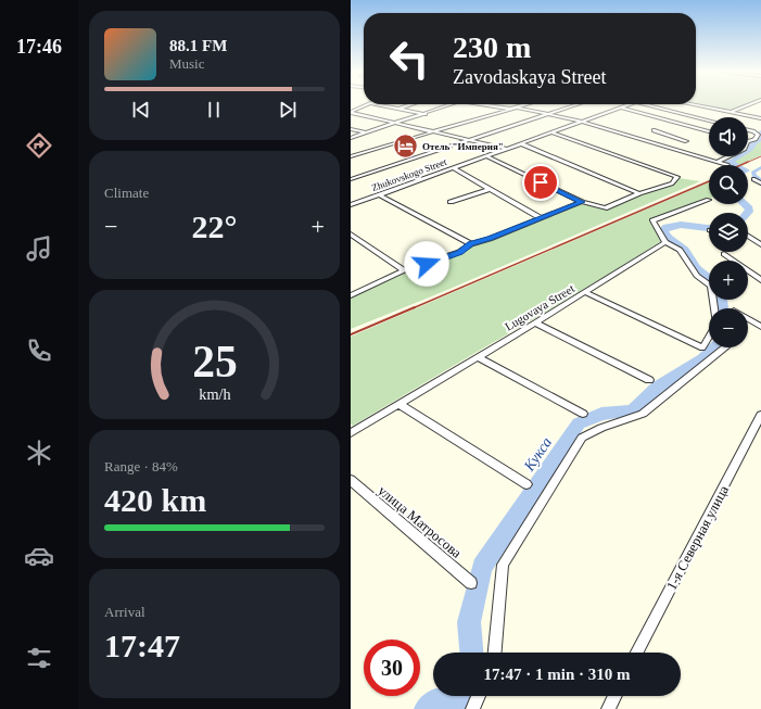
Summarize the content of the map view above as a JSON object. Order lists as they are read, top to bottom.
{
  "streets": {
    "street": [
      "Zhukovskogo Street",
      "Lugovaya Street",
      "улица Матросова",
      "1-я Северная улица"
    ]
  },
  "water": ["Кукса"],
  "places": {
    "hotel": ["Отель \"Империя\""]
  },
  "page": {
    "tabs": "17:46",
    "turn": ["230 m", "Zavodaskaya Street"],
    "song": ["88.1 FM", "Music"],
    "map_buttons": ["+", "−"],
    "tile": [
      "Climate",
      ["Range · 84%", "420 km"],
      ["Arrival", "17:47"]
    ],
    "heat": ["−", "22°", "+"],
    "limit": "30",
    "trip": "17:47 · 1 min · 310 m",
    "gauge": ["25", "km/h"]
  }
}
